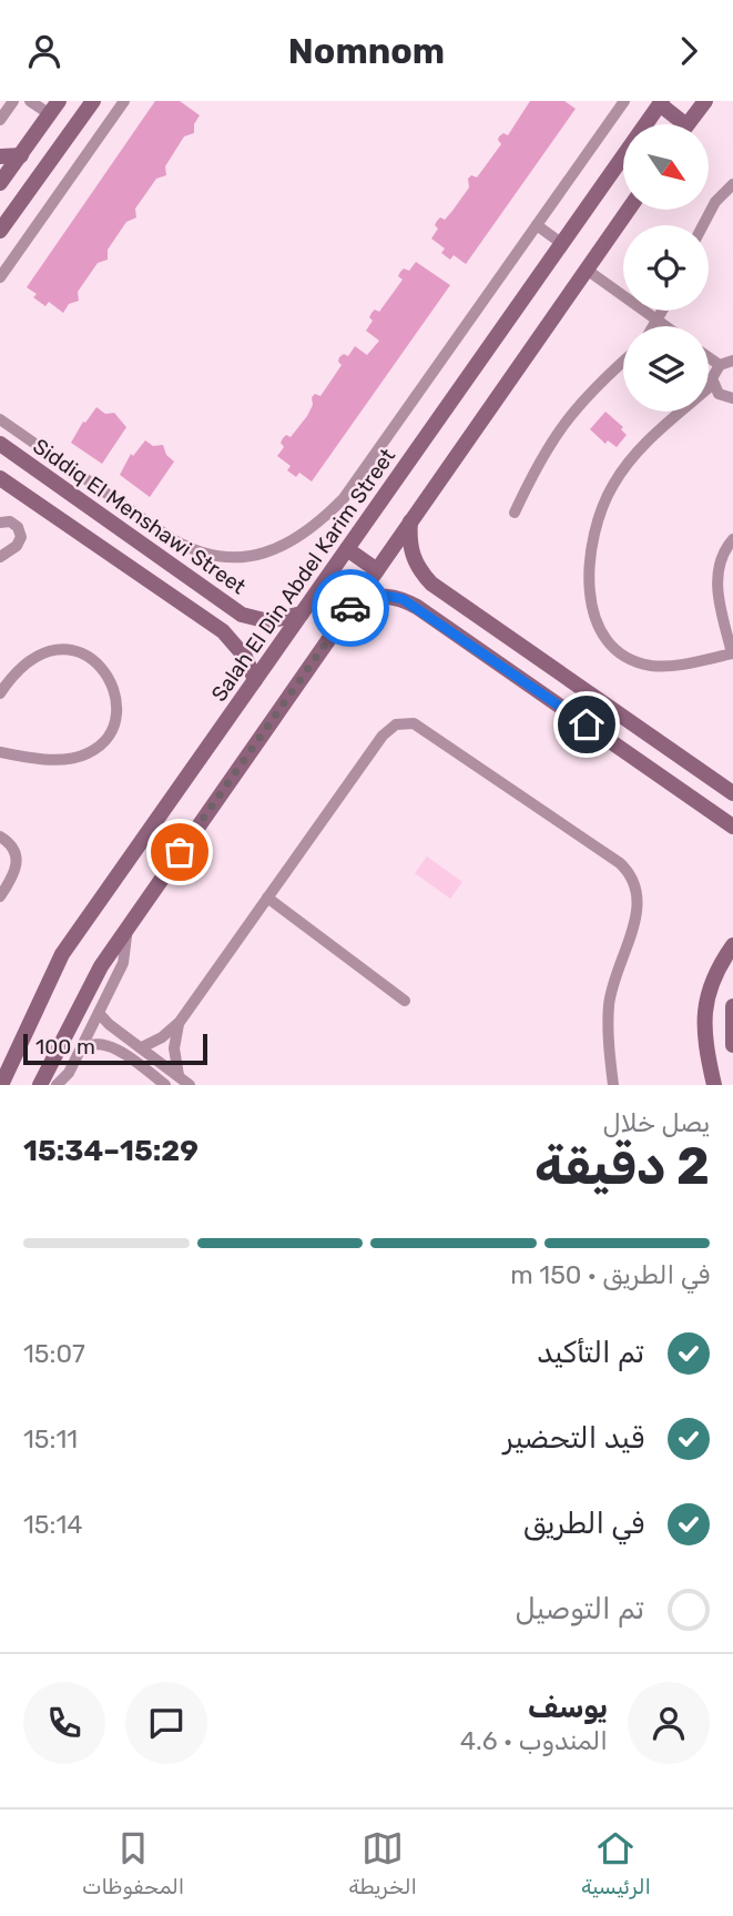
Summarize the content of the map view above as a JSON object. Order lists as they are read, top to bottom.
{
  "streets": {
    "main road": ["Siddiq El Menshawi Street", "Salah El Din Abdel Karim Street"]
  },
  "crossings": [
    ["Siddiq El Menshawi Street", "Salah El Din Abdel Karim Street"]
  ],
  "scale_bar": "100 m",
  "north": "bottom right",
  "page": {
    "header": "Nomnom",
    "scale": "100 m",
    "heading": ["2 دقيقة", "يصل خلال", "15:29–15:34"],
    "panel": ["يوسف", "المندوب · 4.6"],
    "bar": "في الطريق · 150 m",
    "list": [
      ["تم التأكيد", "15:07"],
      ["قيد التحضير", "15:11"],
      ["في الطريق", "15:14"],
      "تم التوصيل"
    ],
    "tabs": ["الرئيسية", "الخريطة", "المحفوظات"]
  }
}
